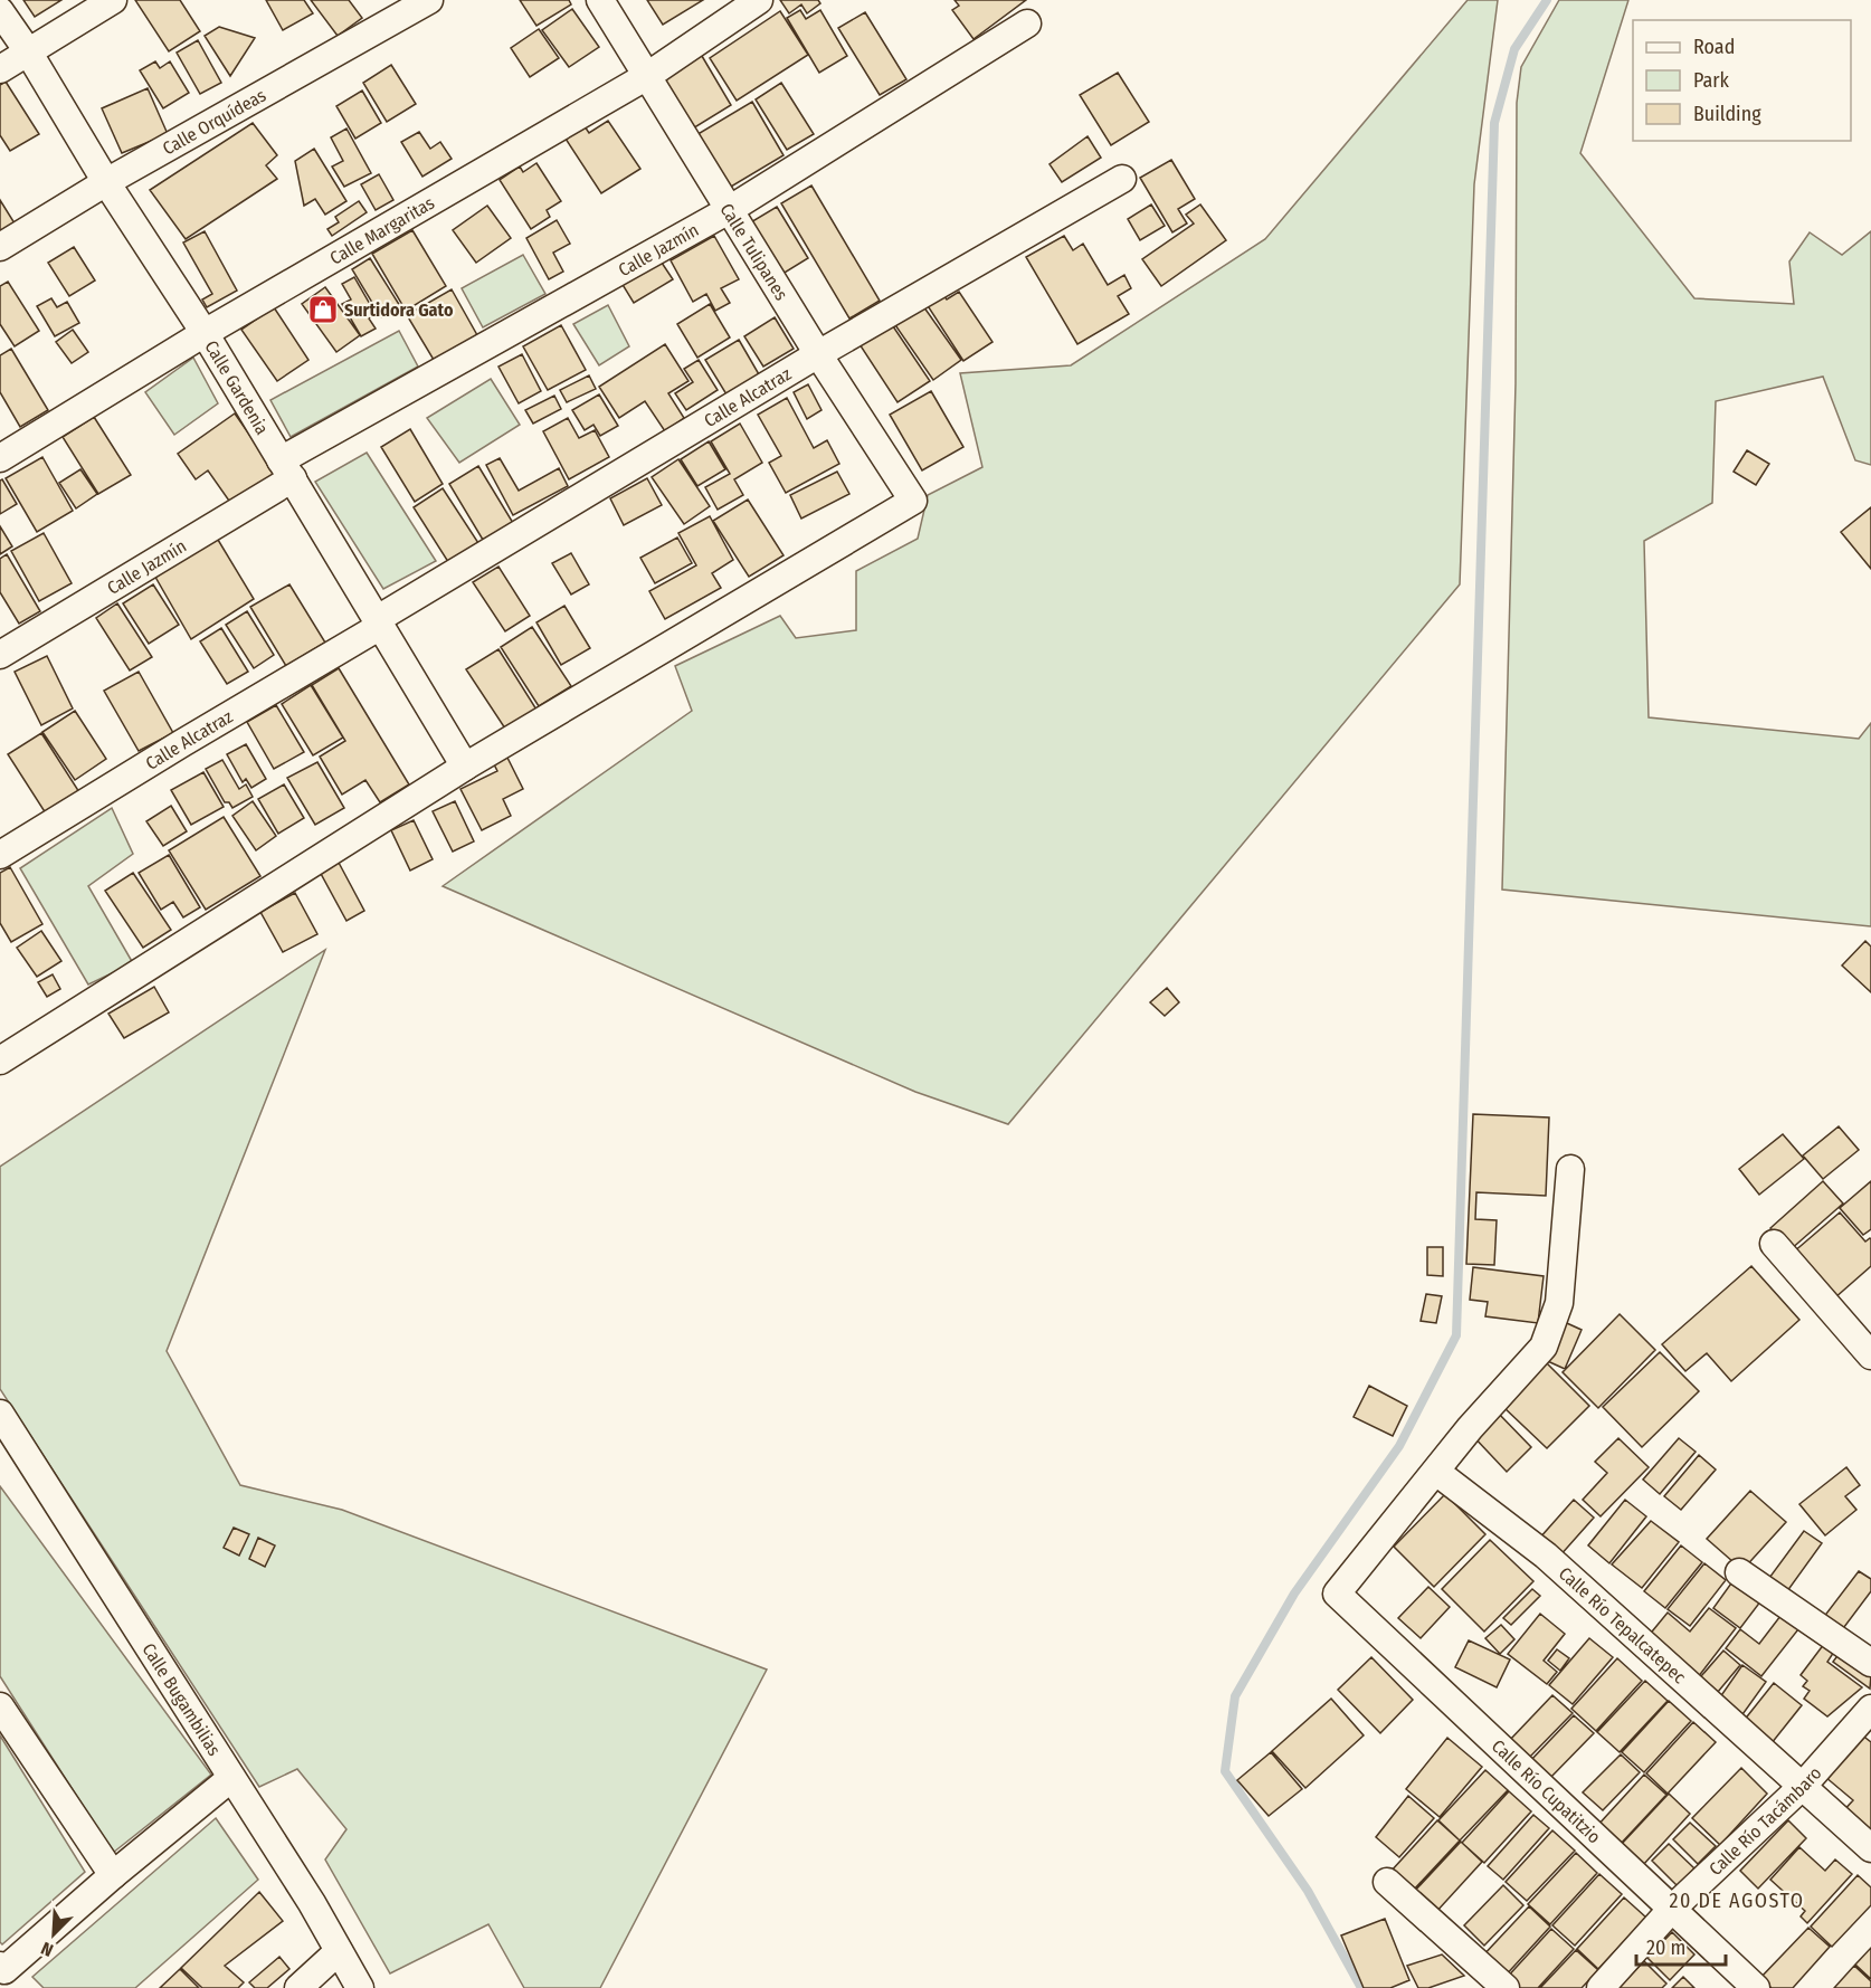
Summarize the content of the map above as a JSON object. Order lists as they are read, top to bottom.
{
  "streets": {
    "street": [
      "Calle Orquídeas",
      "Calle Margaritas",
      "Calle Jazmín",
      "Calle Tulipanes",
      "Calle Gardenia",
      "Calle Alcatraz",
      "Calle Río Tepalcatepec",
      "Calle Bugambilias",
      "Calle Río Cupatitzio",
      "Calle Río Tacámbaro"
    ]
  },
  "crossings": [
    ["Calle Orquídeas", "Calle Gardenia"],
    ["Calle Margaritas", "Calle Tulipanes"],
    ["Calle Margaritas", "Calle Gardenia"],
    ["Calle Jazmín", "Calle Tulipanes"],
    ["Calle Jazmín", "Calle Gardenia"],
    ["Calle Tulipanes", "Calle Gardenia"],
    ["Calle Tulipanes", "Calle Alcatraz"],
    ["Calle Gardenia", "Calle Alcatraz"],
    ["Calle Río Tepalcatepec", "Calle Río Cupatitzio"],
    ["Calle Río Tepalcatepec", "Calle Río Tacámbaro"],
    ["Calle Río Cupatitzio", "Calle Río Tacámbaro"]
  ],
  "districts": ["20 DE AGOSTO"],
  "places": {
    "shop": ["Surtidora Gato"]
  },
  "legend": ["Road", "Park", "Building"],
  "scale_bar": "20 m",
  "north": "bottom left"
}
